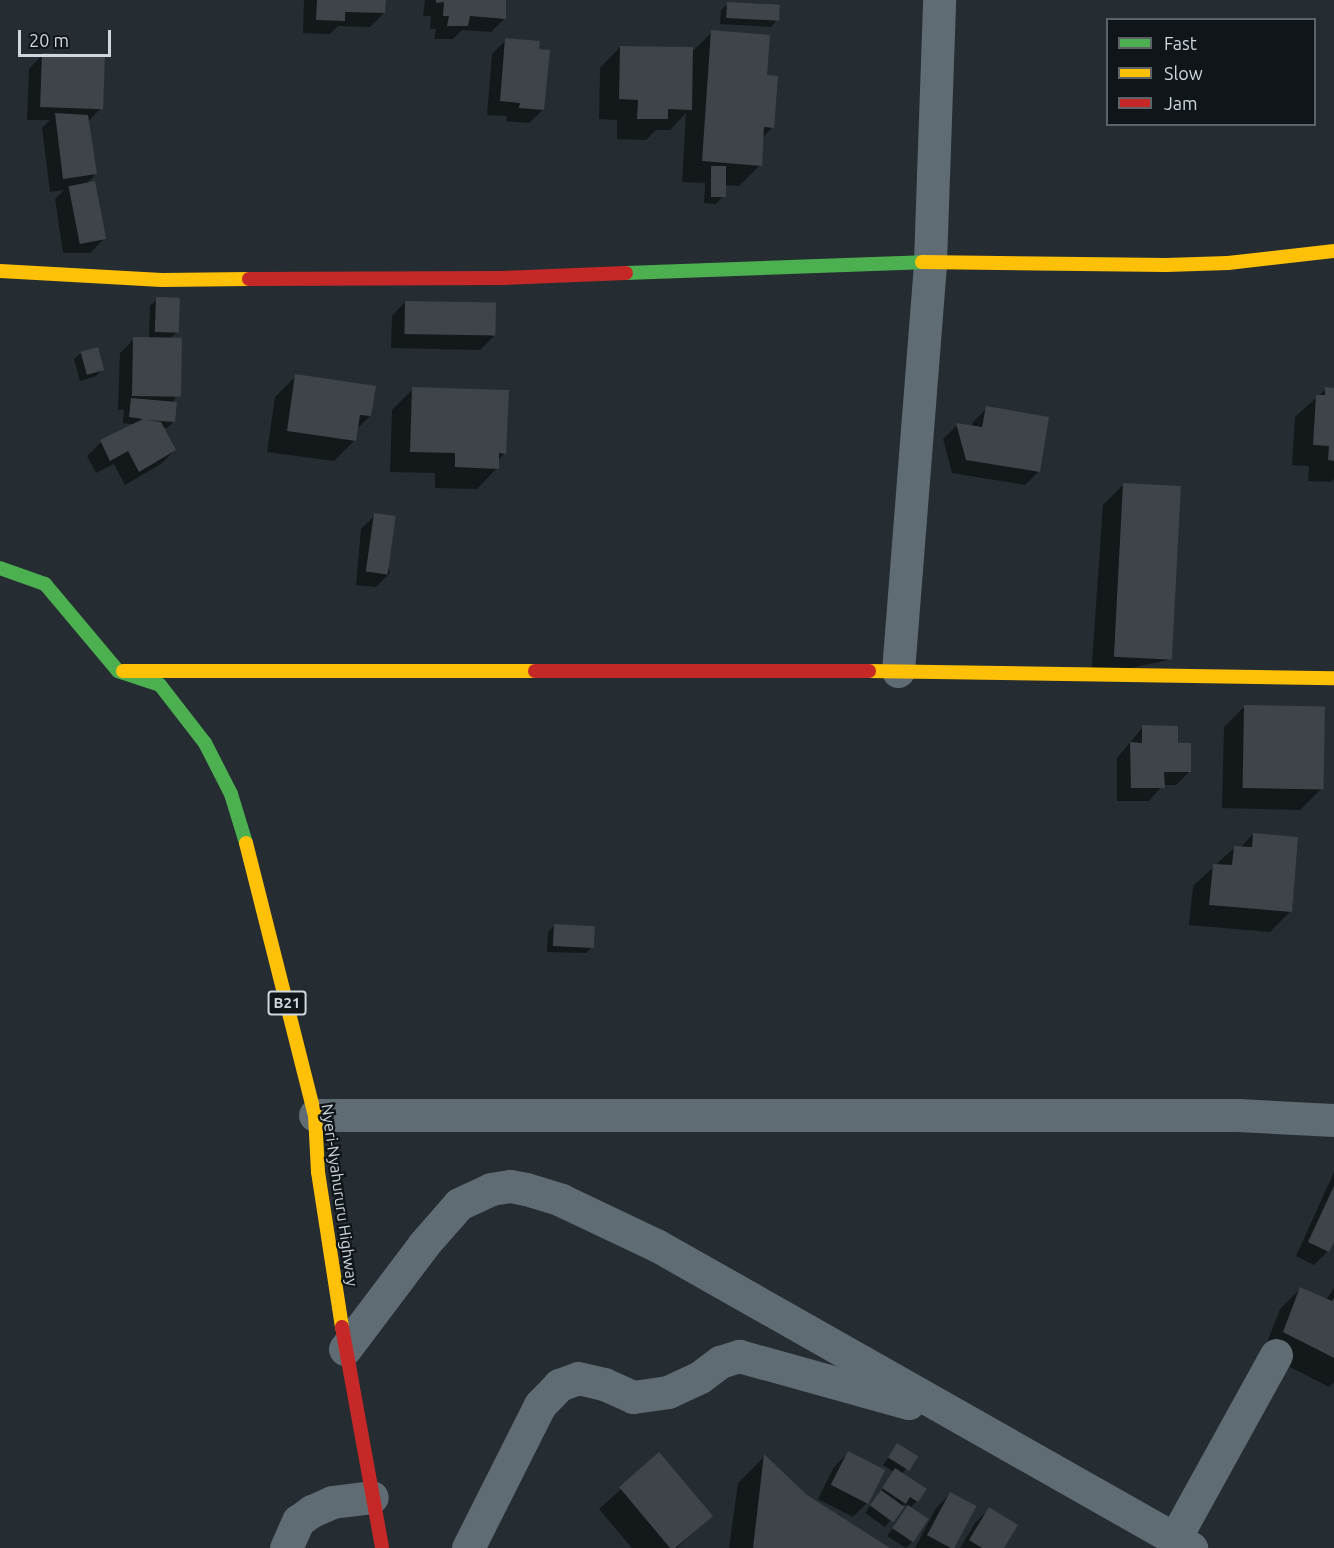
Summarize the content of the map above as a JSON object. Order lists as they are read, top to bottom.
{
  "streets": {
    "main road": ["B21", "Nyeri-Nyahururu Highway"]
  },
  "legend": ["Fast", "Slow", "Jam"],
  "scale_bar": "20 m"
}
